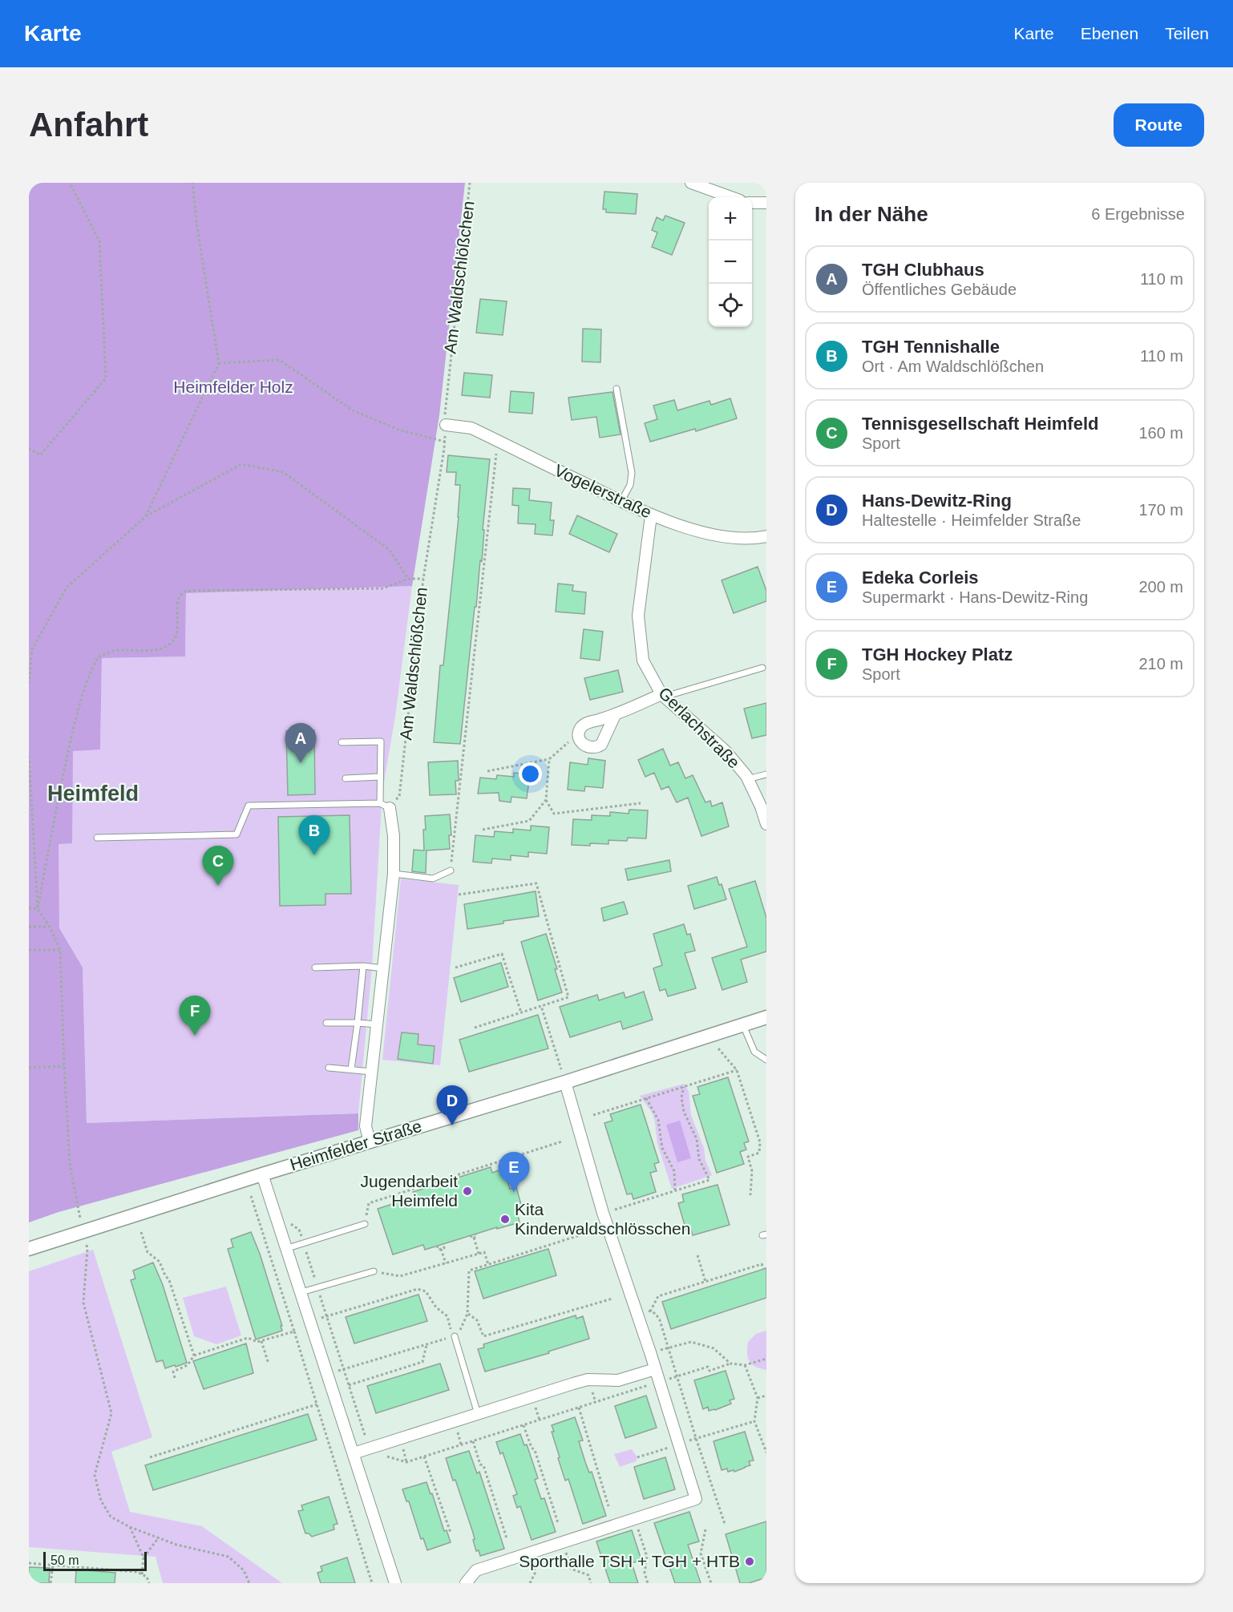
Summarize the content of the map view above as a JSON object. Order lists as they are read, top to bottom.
{
  "streets": {
    "street": ["Vogelerstraße", "Gerlachstraße", "Heimfelder Straße"],
    "path": ["Am Waldschlößchen"]
  },
  "crossings": [
    ["Am Waldschlößchen", "Vogelerstraße"],
    ["Vogelerstraße", "Gerlachstraße"]
  ],
  "districts": ["Heimfeld"],
  "parks": ["Heimfelder Holz"],
  "places": ["Jugendarbeit Heimfeld", "Kita Kinderwaldschlösschen", "Sporthalle TSH + TGH + HTB"],
  "scale_bar": "50 m",
  "page": {
    "header": "Karte",
    "nav": ["Karte", "Ebenen", "Teilen"],
    "buttons": "Route",
    "title": "Anfahrt",
    "heading": ["In der Nähe", "6 Ergebnisse"],
    "map_buttons": ["+", "−"],
    "list": [
      {
        "mark": "A",
        "name": "TGH Clubhaus",
        "note": "Öffentliches Gebäude",
        "value": "110 m"
      },
      {
        "mark": "B",
        "name": "TGH Tennishalle",
        "note": "Ort · Am Waldschlößchen",
        "value": "110 m"
      },
      {
        "mark": "C",
        "name": "Tennisgesellschaft Heimfeld",
        "note": "Sport",
        "value": "160 m"
      },
      {
        "mark": "D",
        "name": "Hans-Dewitz-Ring",
        "note": "Haltestelle · Heimfelder Straße",
        "value": "170 m"
      },
      {
        "mark": "E",
        "name": "Edeka Corleis",
        "note": "Supermarkt · Hans-Dewitz-Ring",
        "value": "200 m"
      },
      {
        "mark": "F",
        "name": "TGH Hockey Platz",
        "note": "Sport",
        "value": "210 m"
      }
    ],
    "pins": [
      "A",
      "B",
      "C",
      "F",
      "D",
      "E"
    ],
    "scale": "50 m"
  }
}
